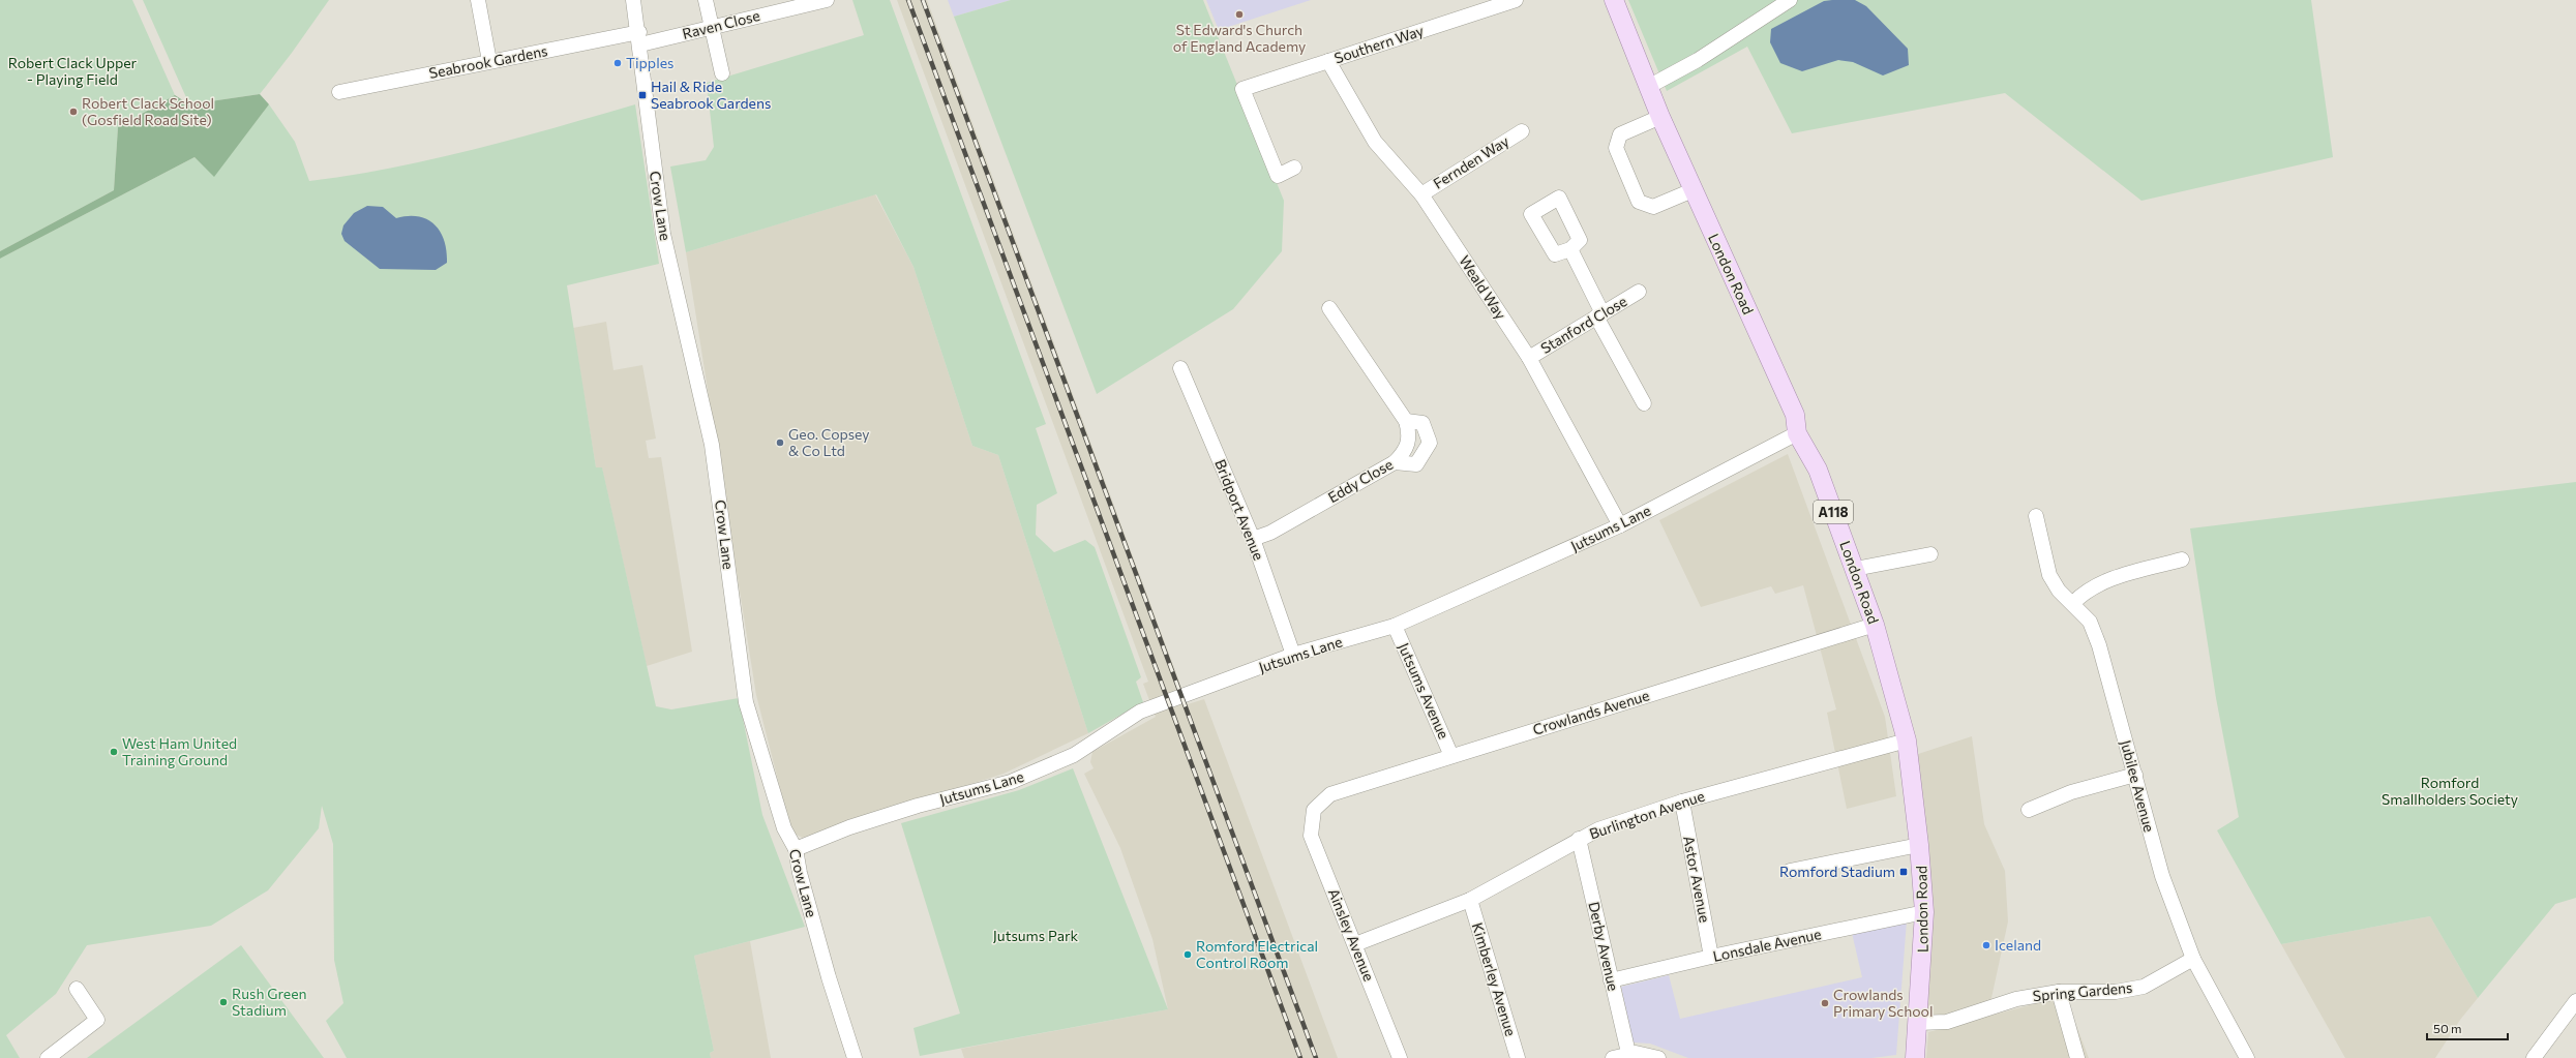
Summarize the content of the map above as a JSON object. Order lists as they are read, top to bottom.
{
  "streets": {
    "main road": ["London Road", "A118"],
    "street": [
      "Raven Close",
      "Southern Way",
      "Seabrook Gardens",
      "Fernden Way",
      "Crow Lane",
      "Weald Way",
      "Stanford Close",
      "Eddy Close",
      "Bridport Avenue",
      "Jutsums Lane",
      "Jutsums Avenue",
      "Crowlands Avenue",
      "Jubilee Avenue",
      "Burlington Avenue",
      "Astor Avenue",
      "Ainsley Avenue",
      "Lonsdale Avenue",
      "Derby Avenue",
      "Kimberley Avenue",
      "Spring Gardens"
    ]
  },
  "crossings": [
    ["Raven Close", "Seabrook Gardens"],
    ["Raven Close", "Crow Lane"],
    ["Southern Way", "Weald Way"],
    ["Seabrook Gardens", "Crow Lane"],
    ["Fernden Way", "Weald Way"],
    ["Crow Lane", "Jutsums Lane"],
    ["London Road", "Jutsums Lane"],
    ["London Road", "Crowlands Avenue"],
    ["London Road", "Burlington Avenue"],
    ["London Road", "Lonsdale Avenue"],
    ["London Road", "Spring Gardens"],
    ["Weald Way", "Stanford Close"],
    ["Weald Way", "Jutsums Lane"],
    ["Eddy Close", "Bridport Avenue"],
    ["Bridport Avenue", "Jutsums Lane"],
    ["Jutsums Lane", "Jutsums Avenue"],
    ["Jutsums Avenue", "Crowlands Avenue"],
    ["Crowlands Avenue", "Ainsley Avenue"],
    ["Jubilee Avenue", "Spring Gardens"],
    ["Burlington Avenue", "Astor Avenue"],
    ["Burlington Avenue", "Ainsley Avenue"],
    ["Burlington Avenue", "Derby Avenue"],
    ["Burlington Avenue", "Kimberley Avenue"],
    ["Astor Avenue", "Lonsdale Avenue"],
    ["Lonsdale Avenue", "Derby Avenue"]
  ],
  "parks": ["Robert Clack Upper - Playing Field", "Romford Smallholders Society", "Jutsums Park"],
  "places": {
    "other": [
      "St Edward's Church of England Academy",
      "Tipples",
      "Robert Clack School (Gosfield Road Site)",
      "Geo. Copsey & Co Ltd",
      "West Ham United Training Ground",
      "Iceland",
      "Romford Electrical Control Room",
      "Rush Green Stadium",
      "Crowlands Primary School"
    ],
    "transit": ["Hail & Ride Seabrook Gardens", "Romford Stadium"]
  },
  "scale_bar": "50 m"
}
